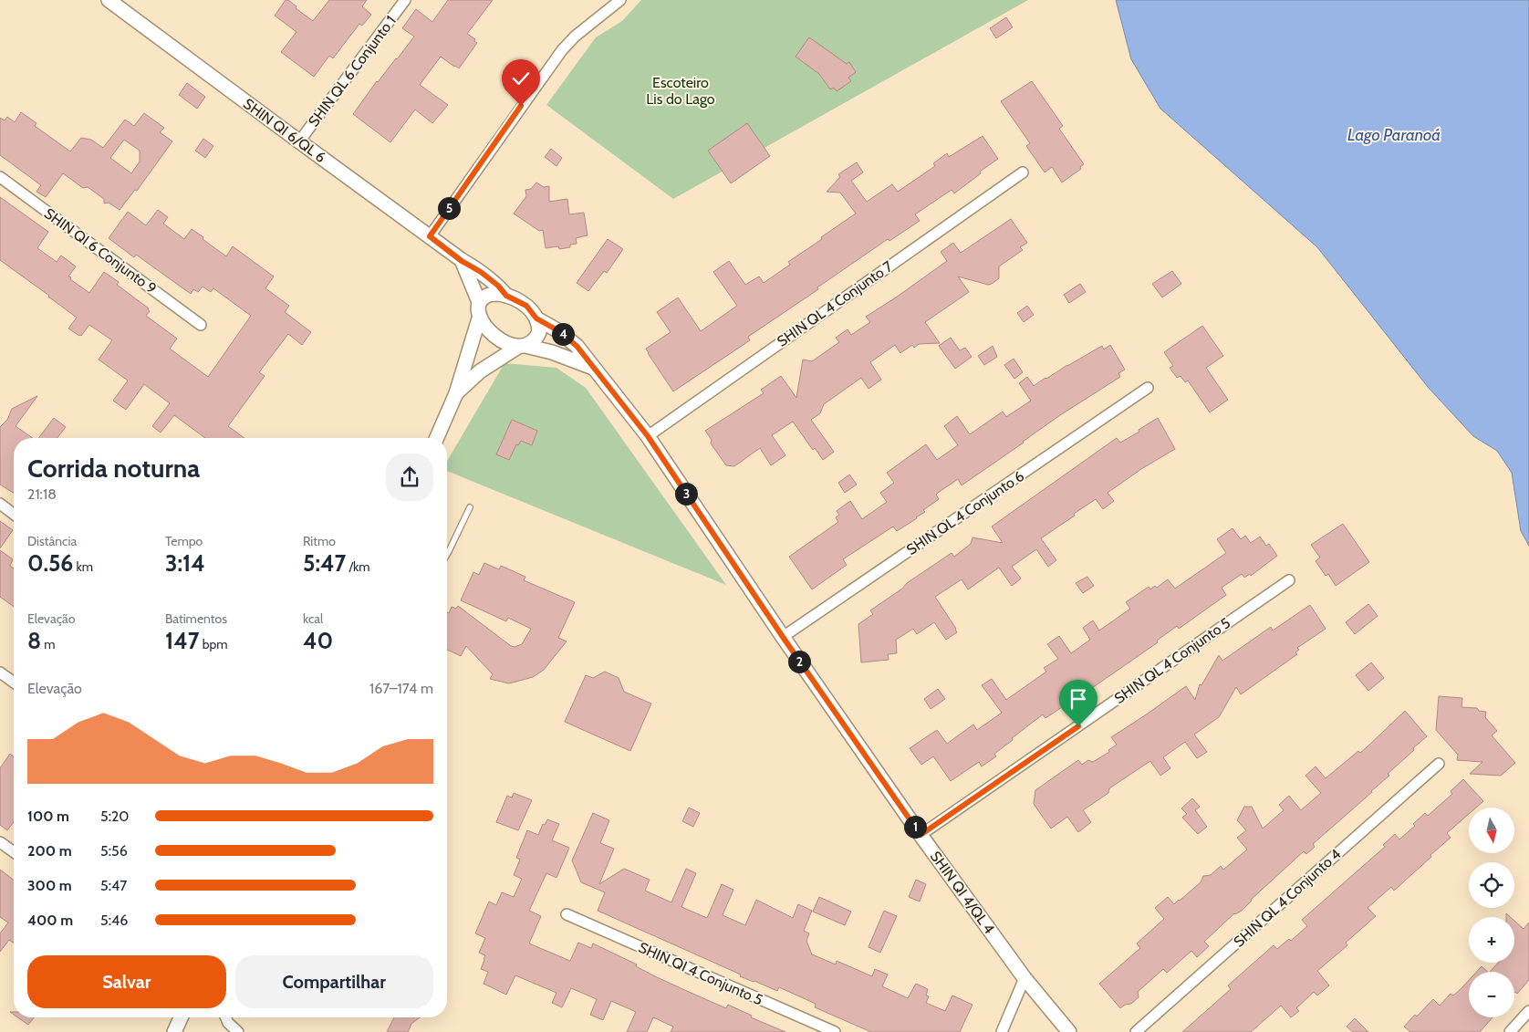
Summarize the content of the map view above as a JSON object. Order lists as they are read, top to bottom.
{
  "streets": {
    "street": [
      "SHIN QL 6 Conjunto 1",
      "SHIN QI 6/QL 6",
      "SHIN QI 6 Conjunto 9",
      "SHIN QL 4 Conjunto 7",
      "SHIN QL 4 Conjunto 6",
      "SHIN QL 4 Conjunto 5",
      "SHIN QI 4/QL 4",
      "SHIN QL 4 Conjunto 4",
      "SHIN QI 4 Conjunto 5"
    ]
  },
  "crossings": [
    ["SHIN QL 6 Conjunto 1", "SHIN QI 6/QL 6"],
    ["SHIN QI 6/QL 6", "SHIN QI 4/QL 4"],
    ["SHIN QL 4 Conjunto 7", "SHIN QI 4/QL 4"],
    ["SHIN QL 4 Conjunto 6", "SHIN QI 4/QL 4"],
    ["SHIN QL 4 Conjunto 5", "SHIN QI 4/QL 4"]
  ],
  "water": ["Lago Paranoá"],
  "parks": ["Escoteiro Lis do Lago"],
  "north": "bottom",
  "page": {
    "pins": [
      "5",
      "4",
      "3",
      "2",
      "1"
    ],
    "heading": ["Corrida noturna", "21:18"],
    "stats": [
      ["Distância", "0.56 km"],
      ["Tempo", "3:14"],
      ["Ritmo", "5:47 /km"],
      ["Elevação", "8 m"],
      ["Batimentos", "147 bpm"],
      ["kcal", "40"]
    ],
    "chart": ["Elevação", "167–174 m"],
    "list": [
      {
        "name": "100 m",
        "note": "5:20"
      },
      {
        "name": "200 m",
        "note": "5:56"
      },
      {
        "name": "300 m",
        "note": "5:47"
      },
      {
        "name": "400 m",
        "note": "5:46"
      }
    ],
    "map_buttons": ["+", "−"],
    "buttons": ["Salvar", "Compartilhar"]
  }
}
